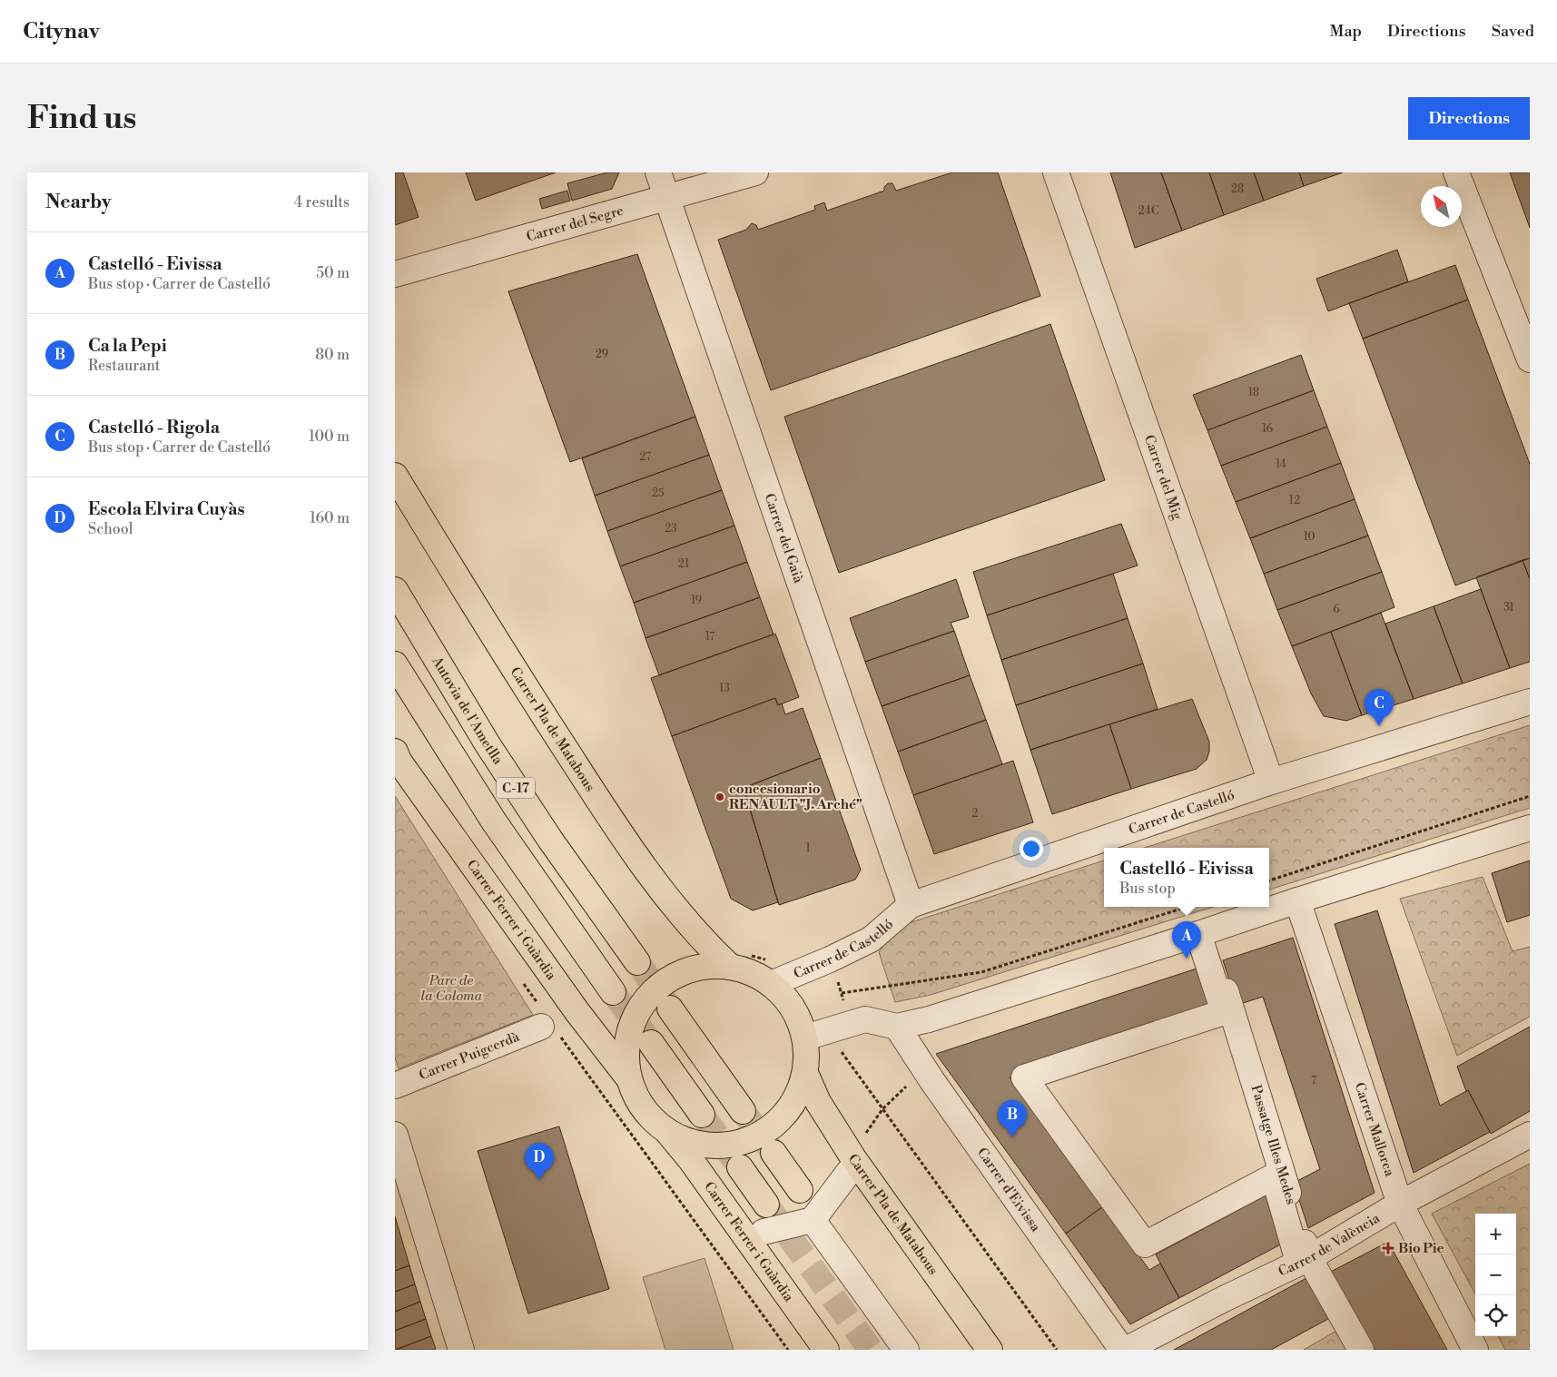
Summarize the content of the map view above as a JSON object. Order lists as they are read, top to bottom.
{
  "streets": {
    "main road": [
      "Autovia de l'Ametlla",
      "Carrer Pla de Matabous",
      "C-17",
      "Carrer Ferrer i Guàrdia"
    ],
    "street": [
      "Carrer del Segre",
      "Carrer del Mig",
      "Carrer del Gaià",
      "Carrer de Castelló",
      "Carrer Puigcerdà",
      "Carrer Mallorca",
      "Passatge Illes Medes",
      "Carrer d'Eivissa",
      "Carrer de València"
    ]
  },
  "crossings": [
    ["Carrer del Segre", "Carrer del Gaià"],
    ["Carrer del Mig", "Carrer de Castelló"],
    ["Carrer del Gaià", "Carrer de Castelló"],
    ["Carrer Mallorca", "Carrer de València"],
    ["Passatge Illes Medes", "Carrer de València"]
  ],
  "parks": ["Parc de la Coloma"],
  "places": {
    "other": ["concesionario RENAULT \"J. Arché\""],
    "health": ["Bio Pie"]
  },
  "house_numbers": [
    "28",
    "24C",
    "29",
    "18",
    "16",
    "27",
    "14",
    "25",
    "12",
    "23",
    "10",
    "21",
    "19",
    "31",
    "6",
    "17",
    "13",
    "2",
    "1",
    "7"
  ],
  "north": "top left",
  "page": {
    "header": "Citynav",
    "nav": ["Map", "Directions", "Saved"],
    "buttons": "Directions",
    "title": "Find us",
    "heading": ["Nearby", "4 results"],
    "list": [
      {
        "mark": "A",
        "name": "Castelló - Eivissa",
        "note": "Bus stop · Carrer de Castelló",
        "value": "50 m"
      },
      {
        "mark": "B",
        "name": "Ca la Pepi",
        "note": "Restaurant",
        "value": "80 m"
      },
      {
        "mark": "C",
        "name": "Castelló - Rigola",
        "note": "Bus stop · Carrer de Castelló",
        "value": "100 m"
      },
      {
        "mark": "D",
        "name": "Escola Elvira Cuyàs",
        "note": "School",
        "value": "160 m"
      }
    ],
    "pins": [
      "C",
      "A",
      "B",
      "D"
    ],
    "popup": ["Castelló - Eivissa", "Bus stop"],
    "map_buttons": ["+", "−"]
  }
}
